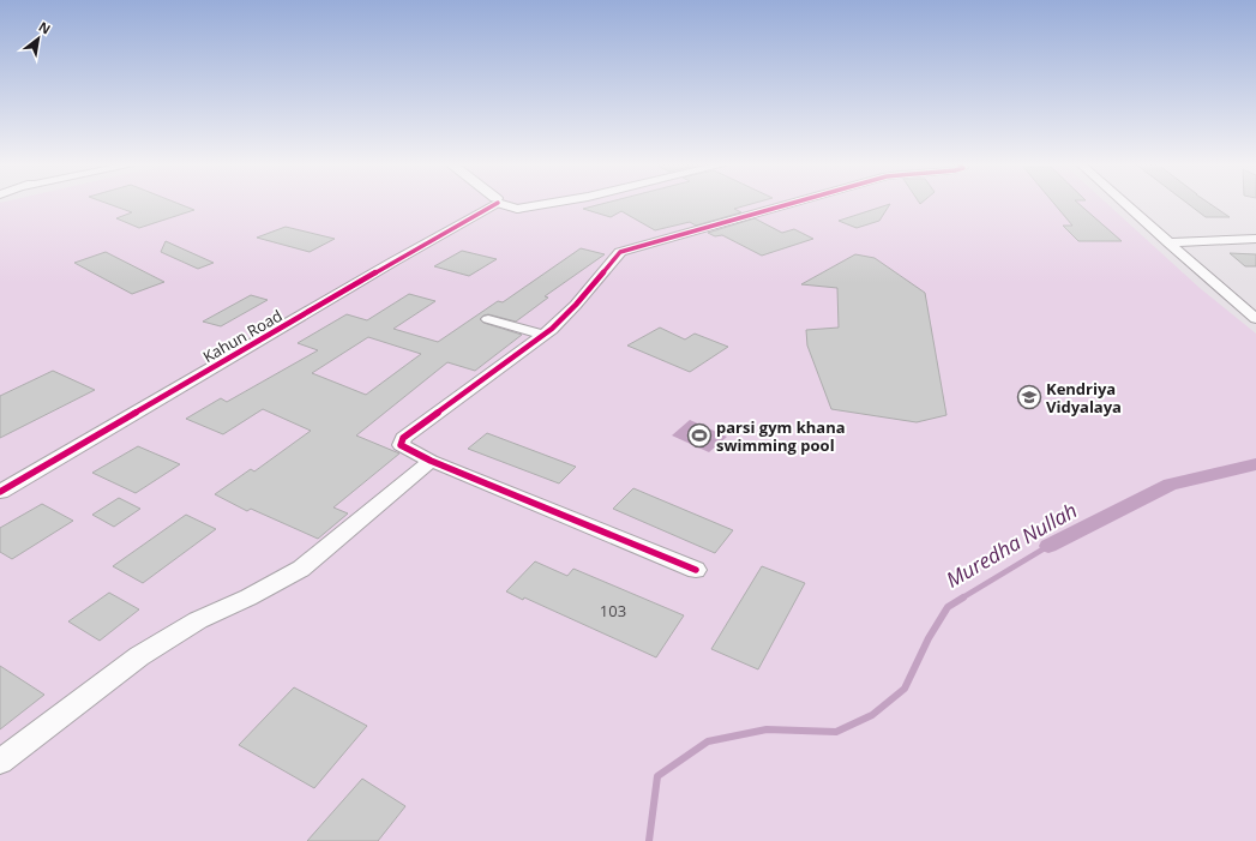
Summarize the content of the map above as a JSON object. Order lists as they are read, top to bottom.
{
  "streets": {
    "street": ["Kahun Road"]
  },
  "water": ["Muredha Nullah"],
  "places": {
    "school or university": ["Kendriya Vidyalaya"],
    "sports": ["parsi gym khana swimming pool"]
  },
  "house_numbers": ["103"],
  "north": "top right"
}
